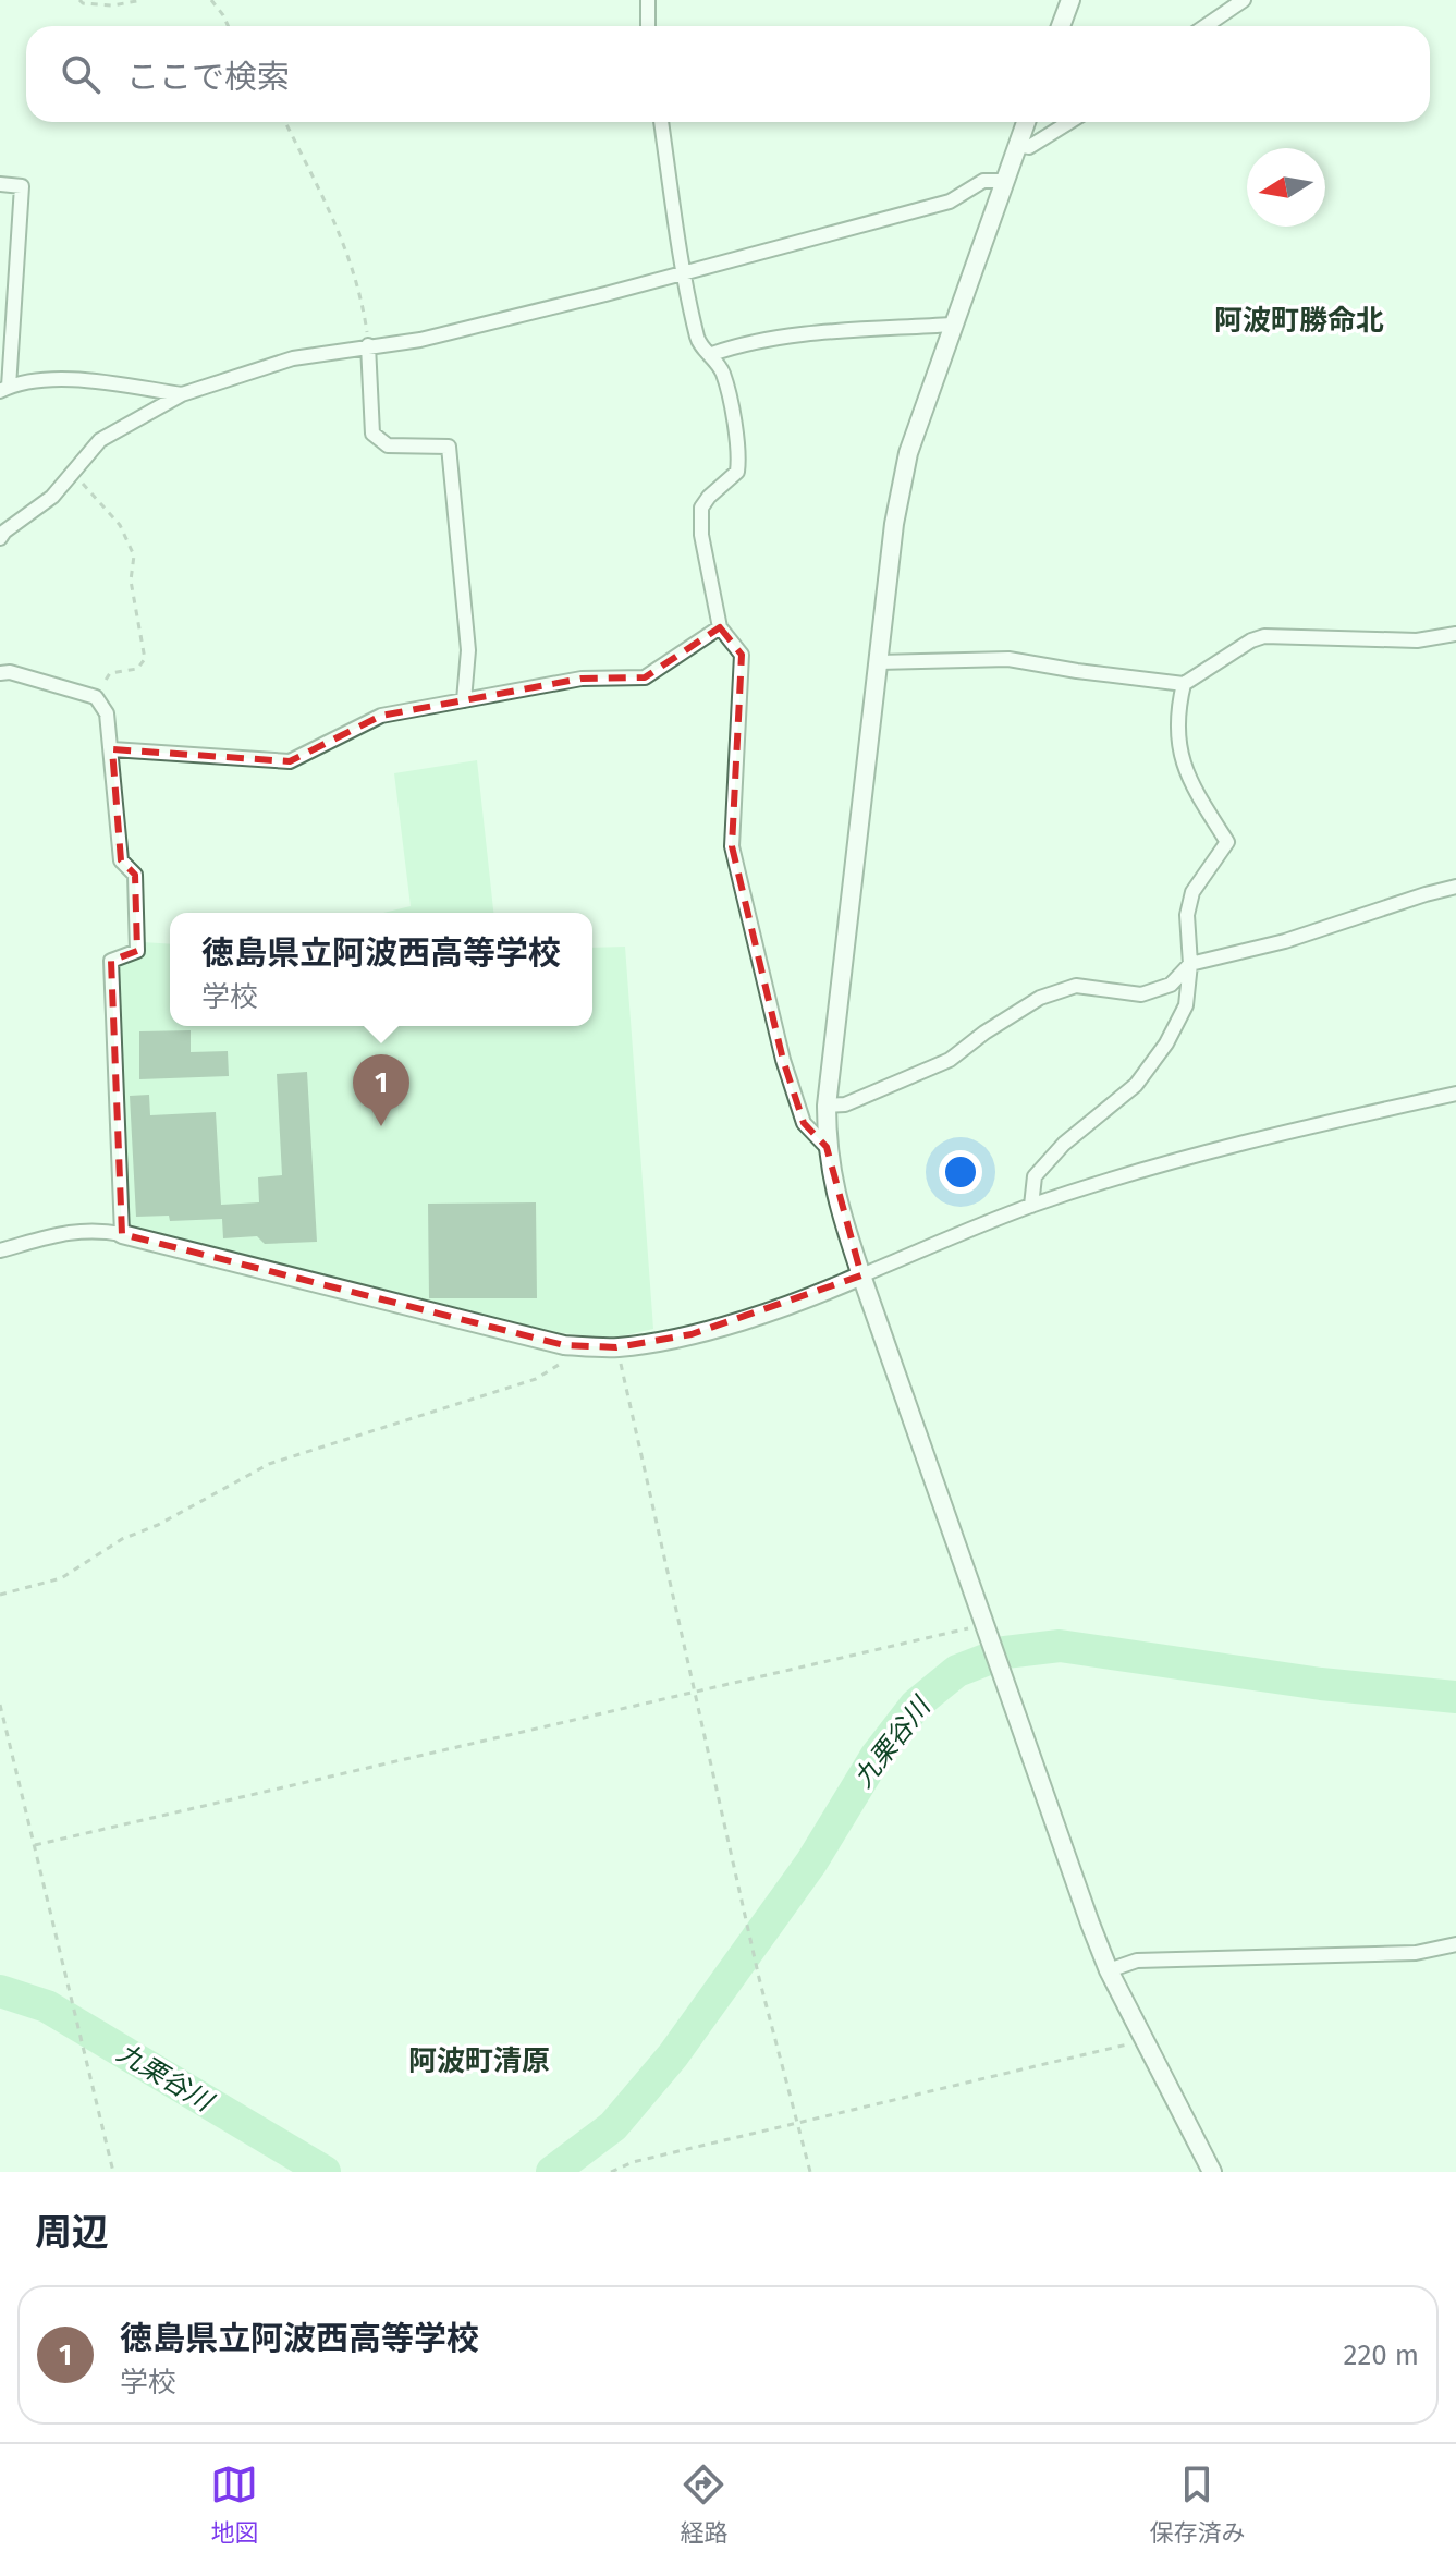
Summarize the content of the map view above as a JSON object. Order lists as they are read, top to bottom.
{
  "districts": ["阿波町勝命北", "阿波町清原"],
  "water": ["九栗谷川"],
  "north": "left",
  "page": {
    "search": "ここで検索",
    "popup": ["徳島県立阿波西高等学校", "学校"],
    "pins": "1",
    "heading": "周辺",
    "list": [
      {
        "mark": "1",
        "name": "徳島県立阿波西高等学校",
        "note": "学校",
        "value": "220 m"
      }
    ],
    "nav": ["地図", "経路", "保存済み"]
  }
}
